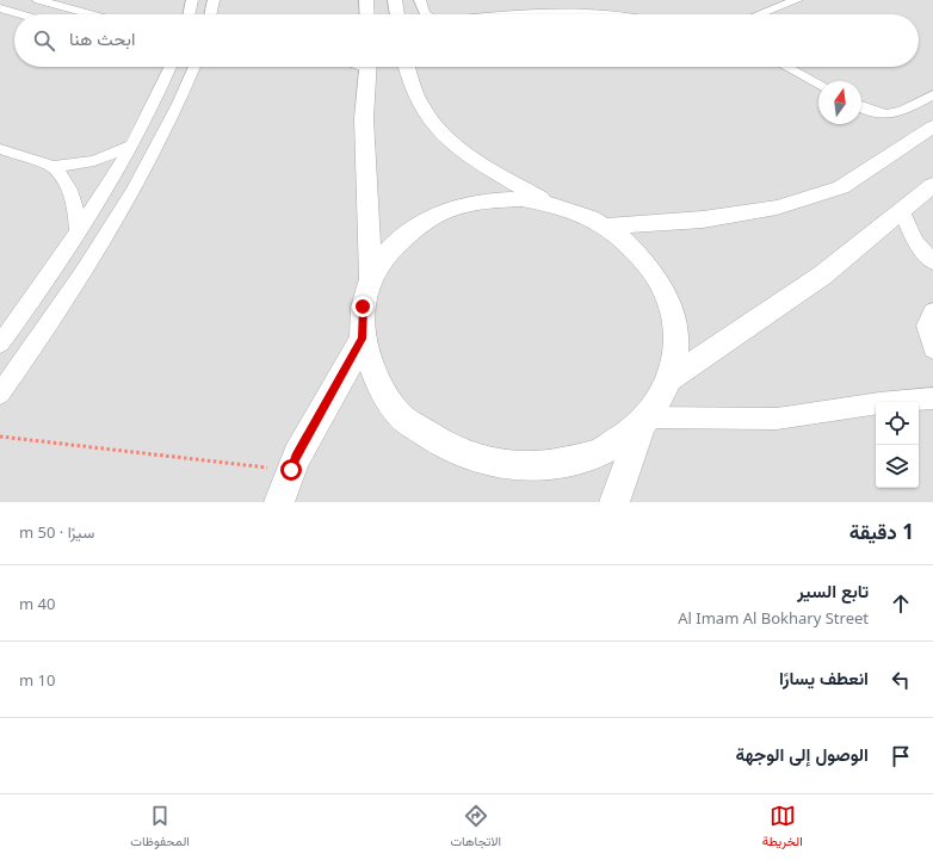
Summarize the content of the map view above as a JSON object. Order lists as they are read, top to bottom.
{
  "north": "top",
  "page": {
    "search": "ابحث هنا",
    "heading": ["1 دقيقة", "سيرًا · 50 m"],
    "list": [
      ["تابع السير", "Al Imam Al Bokhary Street", "40 m"],
      ["انعطف يسارًا", "10 m"],
      "الوصول إلى الوجهة"
    ],
    "nav": ["الخريطة", "الاتجاهات", "المحفوظات"]
  }
}
